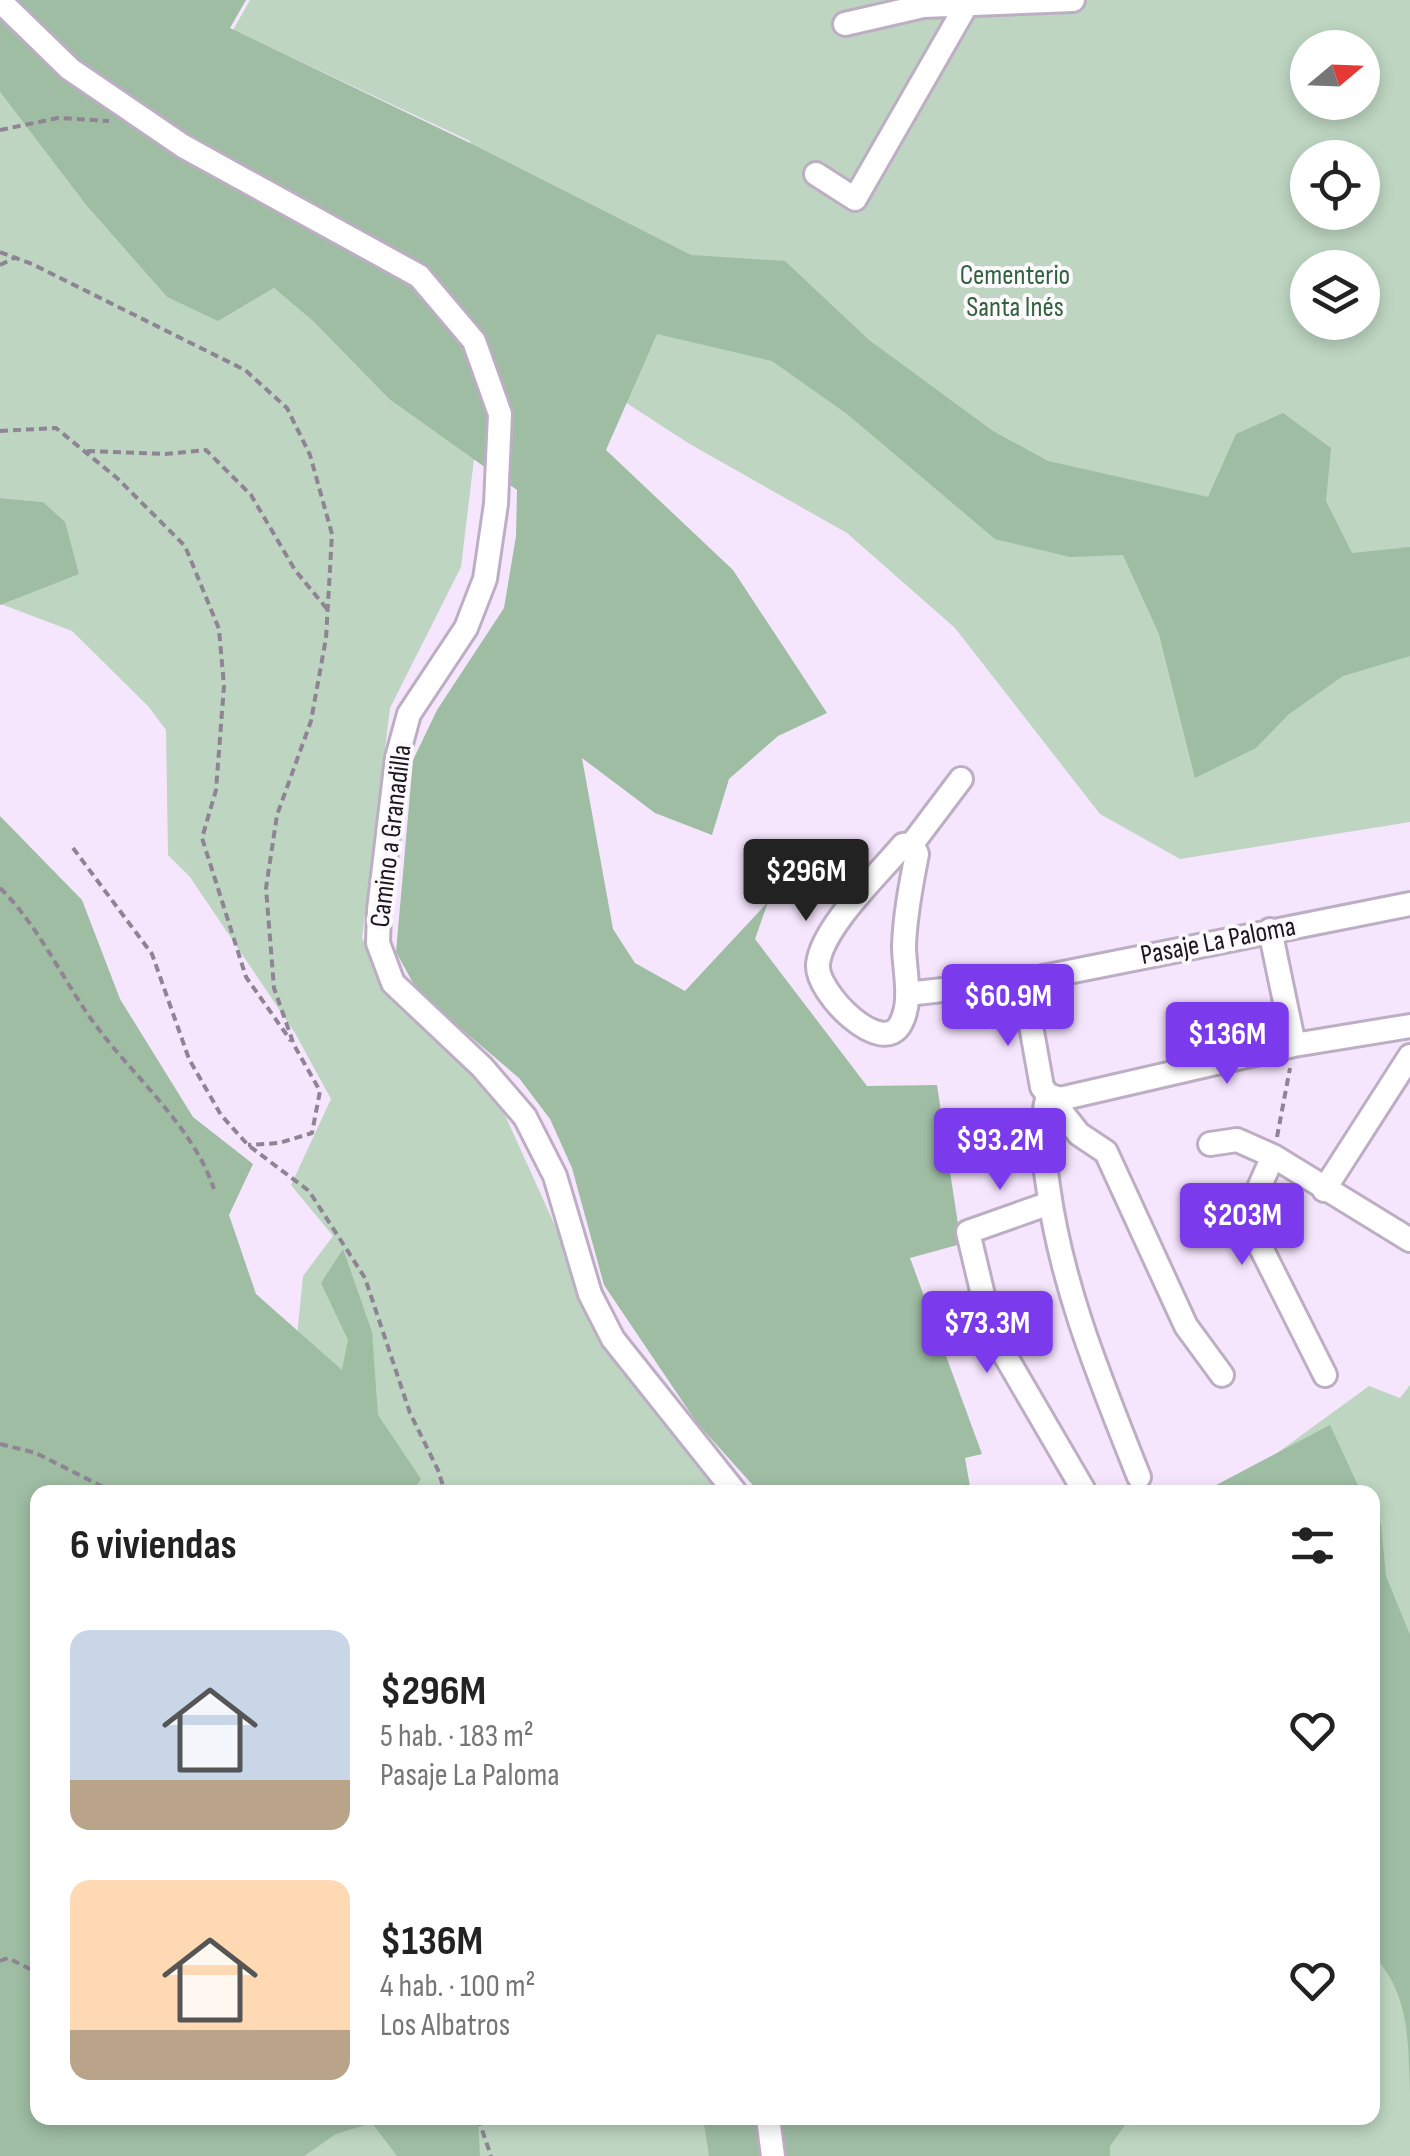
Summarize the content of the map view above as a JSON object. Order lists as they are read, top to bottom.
{
  "streets": {
    "street": ["Camino a Granadilla", "Pasaje La Paloma"]
  },
  "parks": ["Cementerio Santa Inés"],
  "north": "right",
  "page": {
    "price": [
      "$296M",
      "$60.9M",
      "$136M",
      "$93.2M",
      "$203M",
      "$73.3M"
    ],
    "heading": "6 viviendas",
    "list": [
      {
        "name": "$296M",
        "note": "5 hab. · 183 m² · Pasaje La Paloma"
      },
      {
        "name": "$136M",
        "note": "4 hab. · 100 m² · Los Albatros"
      }
    ]
  }
}
